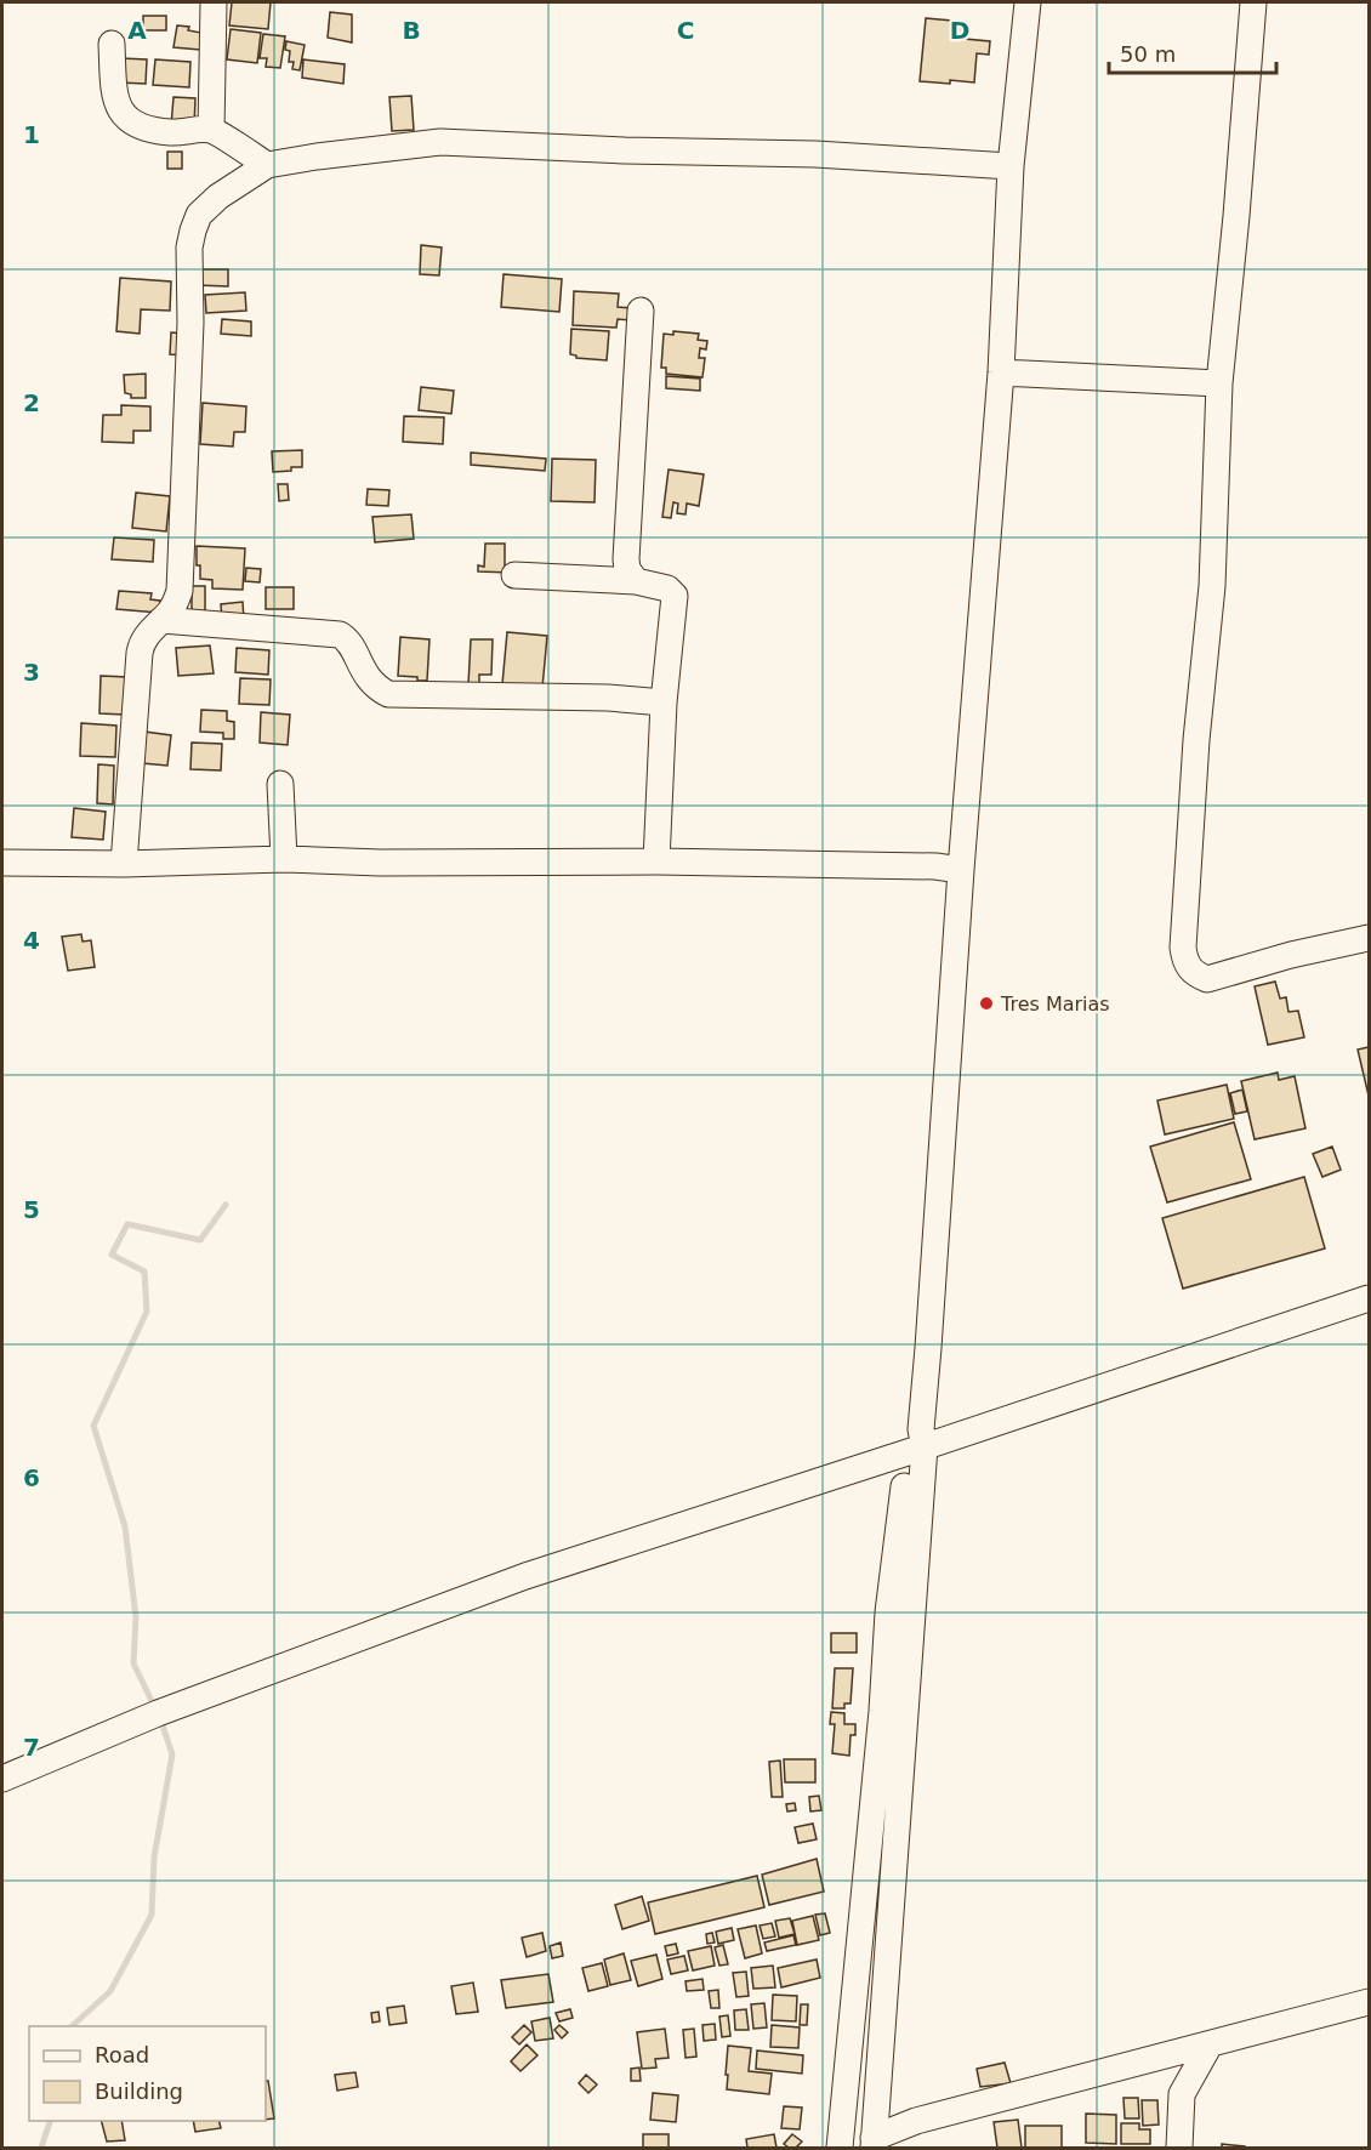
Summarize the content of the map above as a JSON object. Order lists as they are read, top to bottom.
{
  "places": ["Tres Marias"],
  "legend": ["Road", "Building"],
  "scale_bar": "50 m",
  "grid": {
    "columns": [
      "A",
      "B",
      "C",
      "D"
    ],
    "rows": [
      "1",
      "2",
      "3",
      "4",
      "5",
      "6",
      "7"
    ]
  }
}
